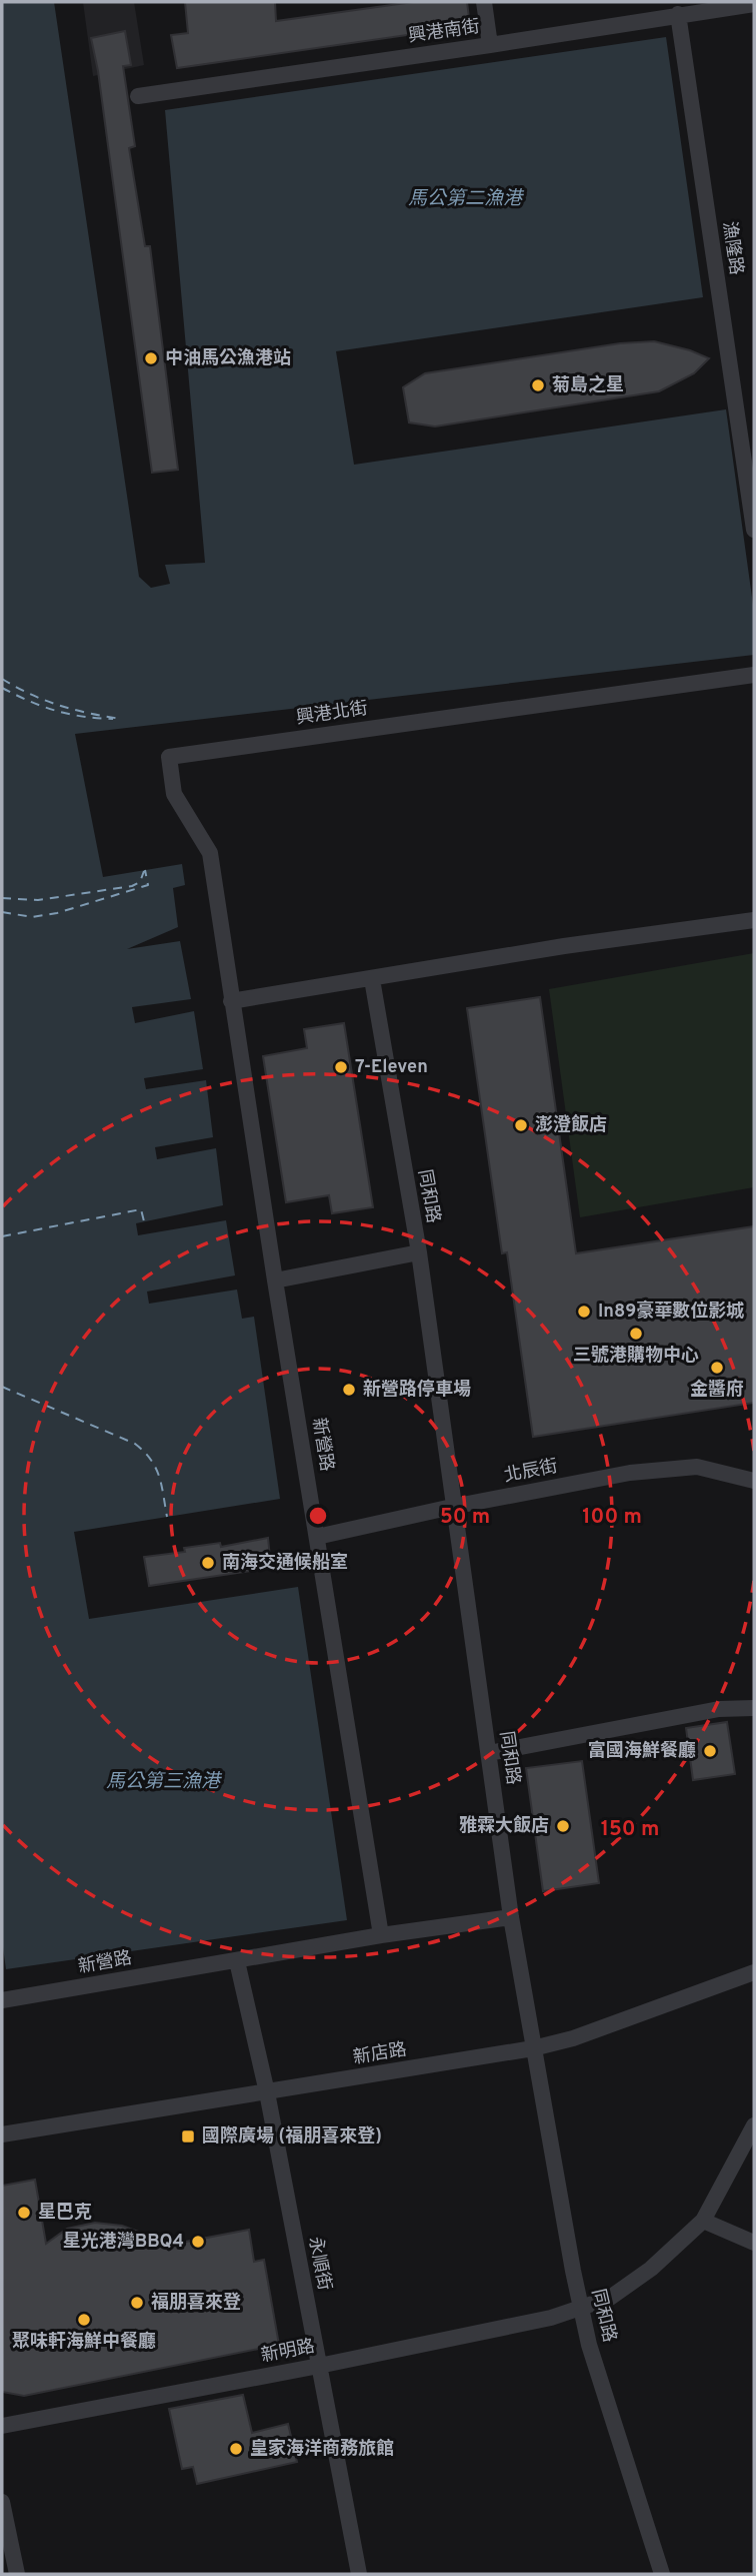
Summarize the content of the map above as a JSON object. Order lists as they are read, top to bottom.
{
  "streets": {
    "street": [
      "興港南街",
      "漁隆路",
      "興港北街",
      "同和路",
      "新營路",
      "北辰街",
      "新店路",
      "永順街",
      "新明路"
    ]
  },
  "crossings": [
    ["興港南街", "漁隆路"],
    ["興港北街", "新營路"],
    ["同和路", "新營路"],
    ["同和路", "北辰街"],
    ["同和路", "新店路"],
    ["同和路", "新明路"],
    ["新營路", "北辰街"],
    ["新營路", "永順街"],
    ["新店路", "永順街"],
    ["永順街", "新明路"]
  ],
  "water": ["馬公第二漁港", "馬公第三漁港"],
  "places": {
    "other": [
      "中油馬公漁港站",
      "菊島之星",
      "7-Eleven",
      "澎澄飯店",
      "In89豪華數位影城",
      "三號港購物中心",
      "金醬府",
      "新營路停車場",
      "南海交通候船室",
      "富國海鮮餐廳",
      "雅霖大飯店",
      "星巴克",
      "星光港灣BBQ4",
      "福朋喜來登",
      "聚味軒海鮮中餐廳",
      "皇家海洋商務旅館"
    ],
    "transit": ["國際廣場 (福朋喜來登)"]
  },
  "rings": ["50 m", "100 m", "150 m"]
}
